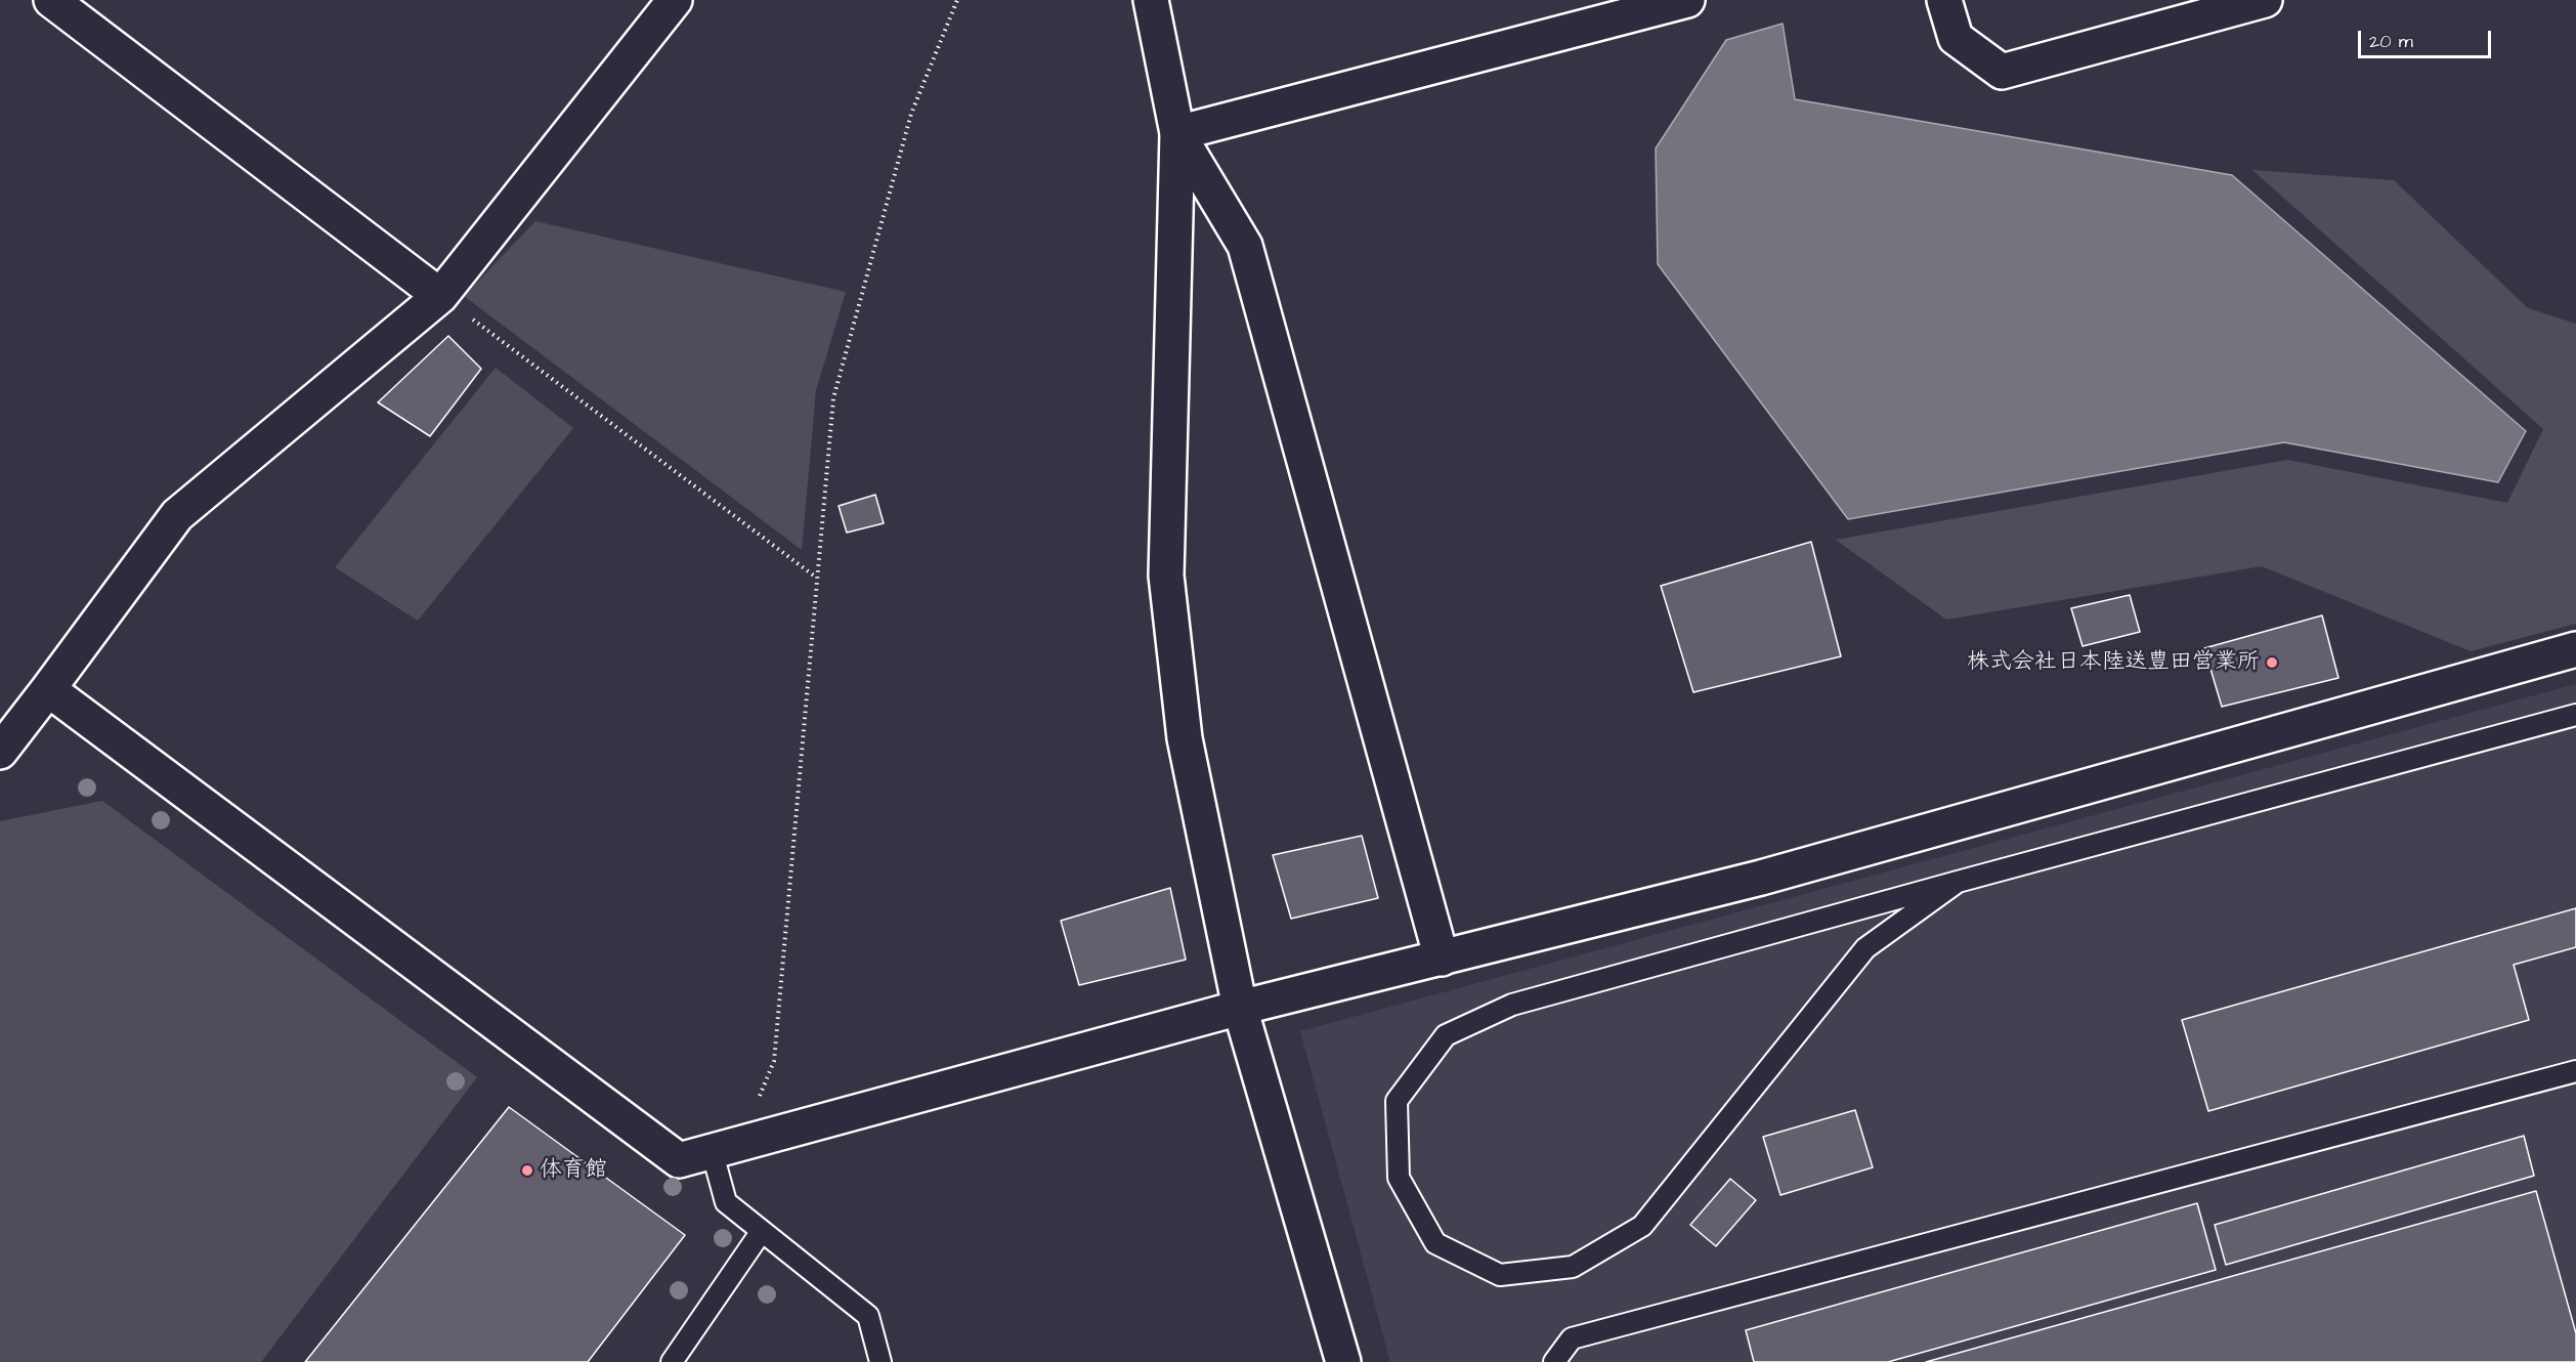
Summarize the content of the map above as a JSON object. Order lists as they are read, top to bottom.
{
  "places": ["株式会社日本陸送豊田営業所", "体育館"],
  "scale_bar": "20 m"
}
